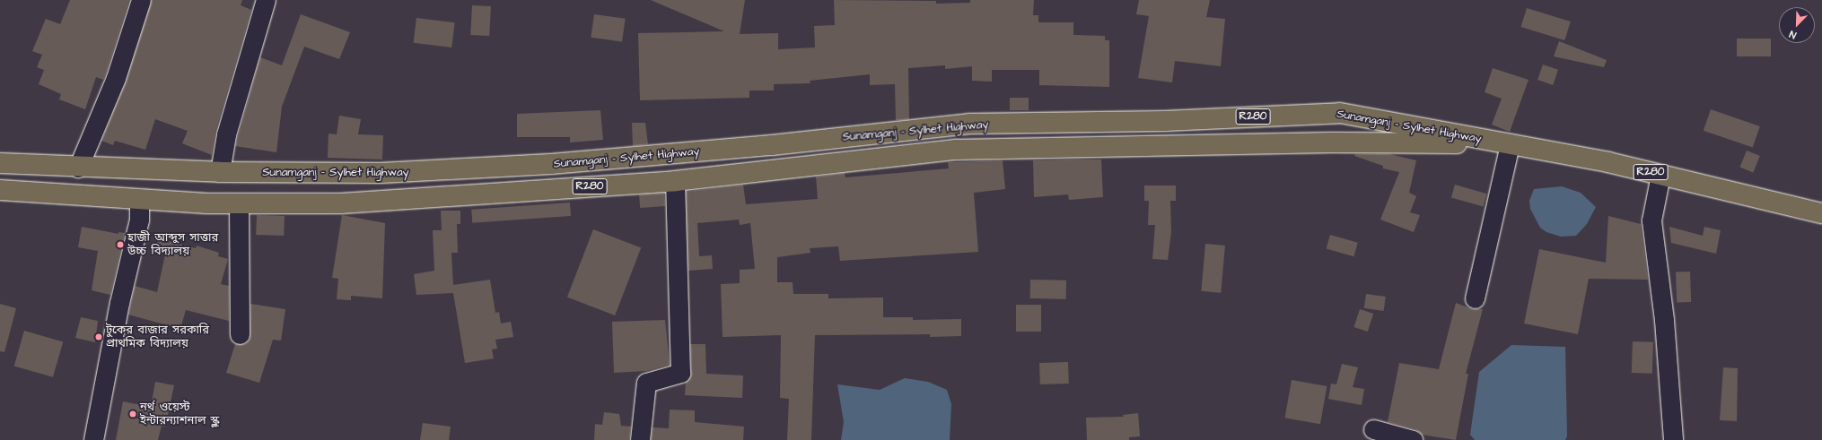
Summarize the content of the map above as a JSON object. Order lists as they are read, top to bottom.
{
  "streets": {
    "main road": ["R280", "Sunamganj - Sylhet Highway"]
  },
  "places": ["হাজী আব্দুস সাত্তার উচ্চ বিদ্যালয়", "টুকের বাজার সরকারি প্রাথমিক বিদ্যালয়", "নর্থ ওয়েস্ট ইন্টারন্যাশনাল স্কুল"],
  "north": "bottom left"
}
